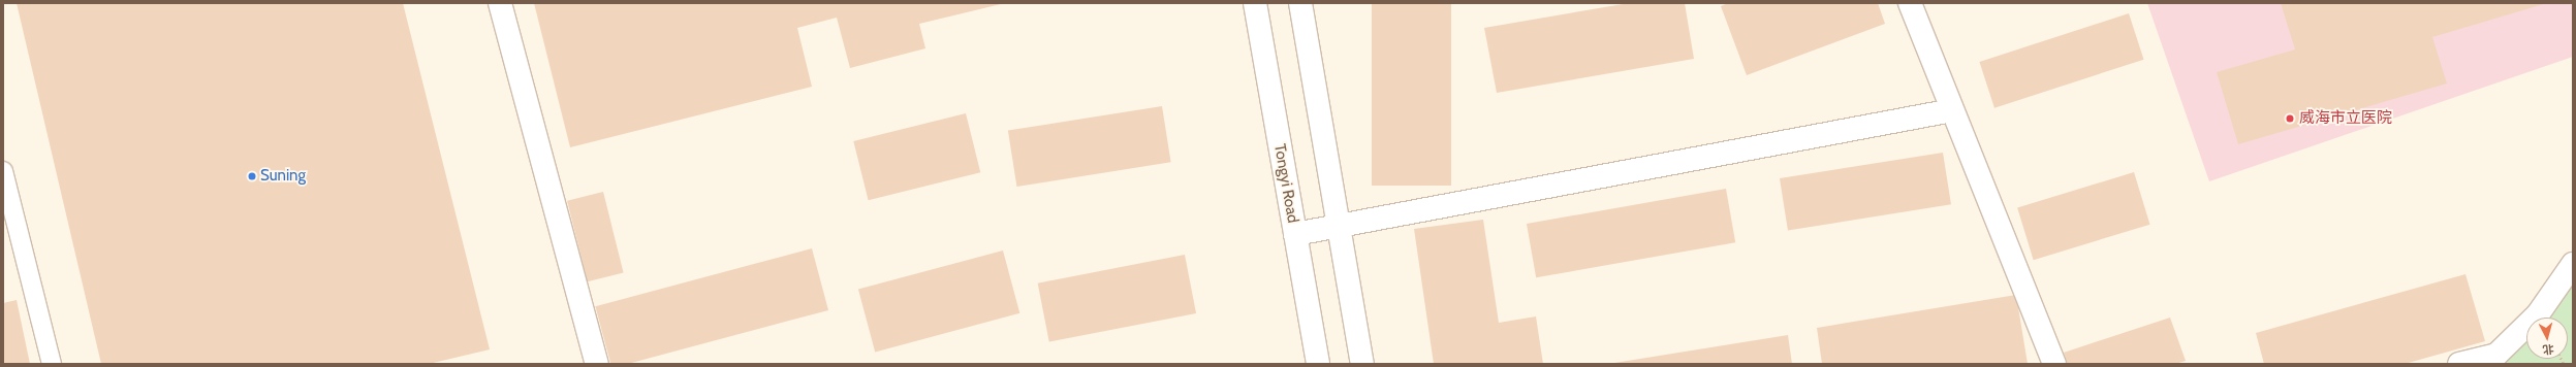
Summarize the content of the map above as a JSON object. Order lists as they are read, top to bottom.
{
  "streets": {
    "street": ["Tongyi Road"]
  },
  "places": ["威海市立医院", "Suning"],
  "north": "bottom"
}
